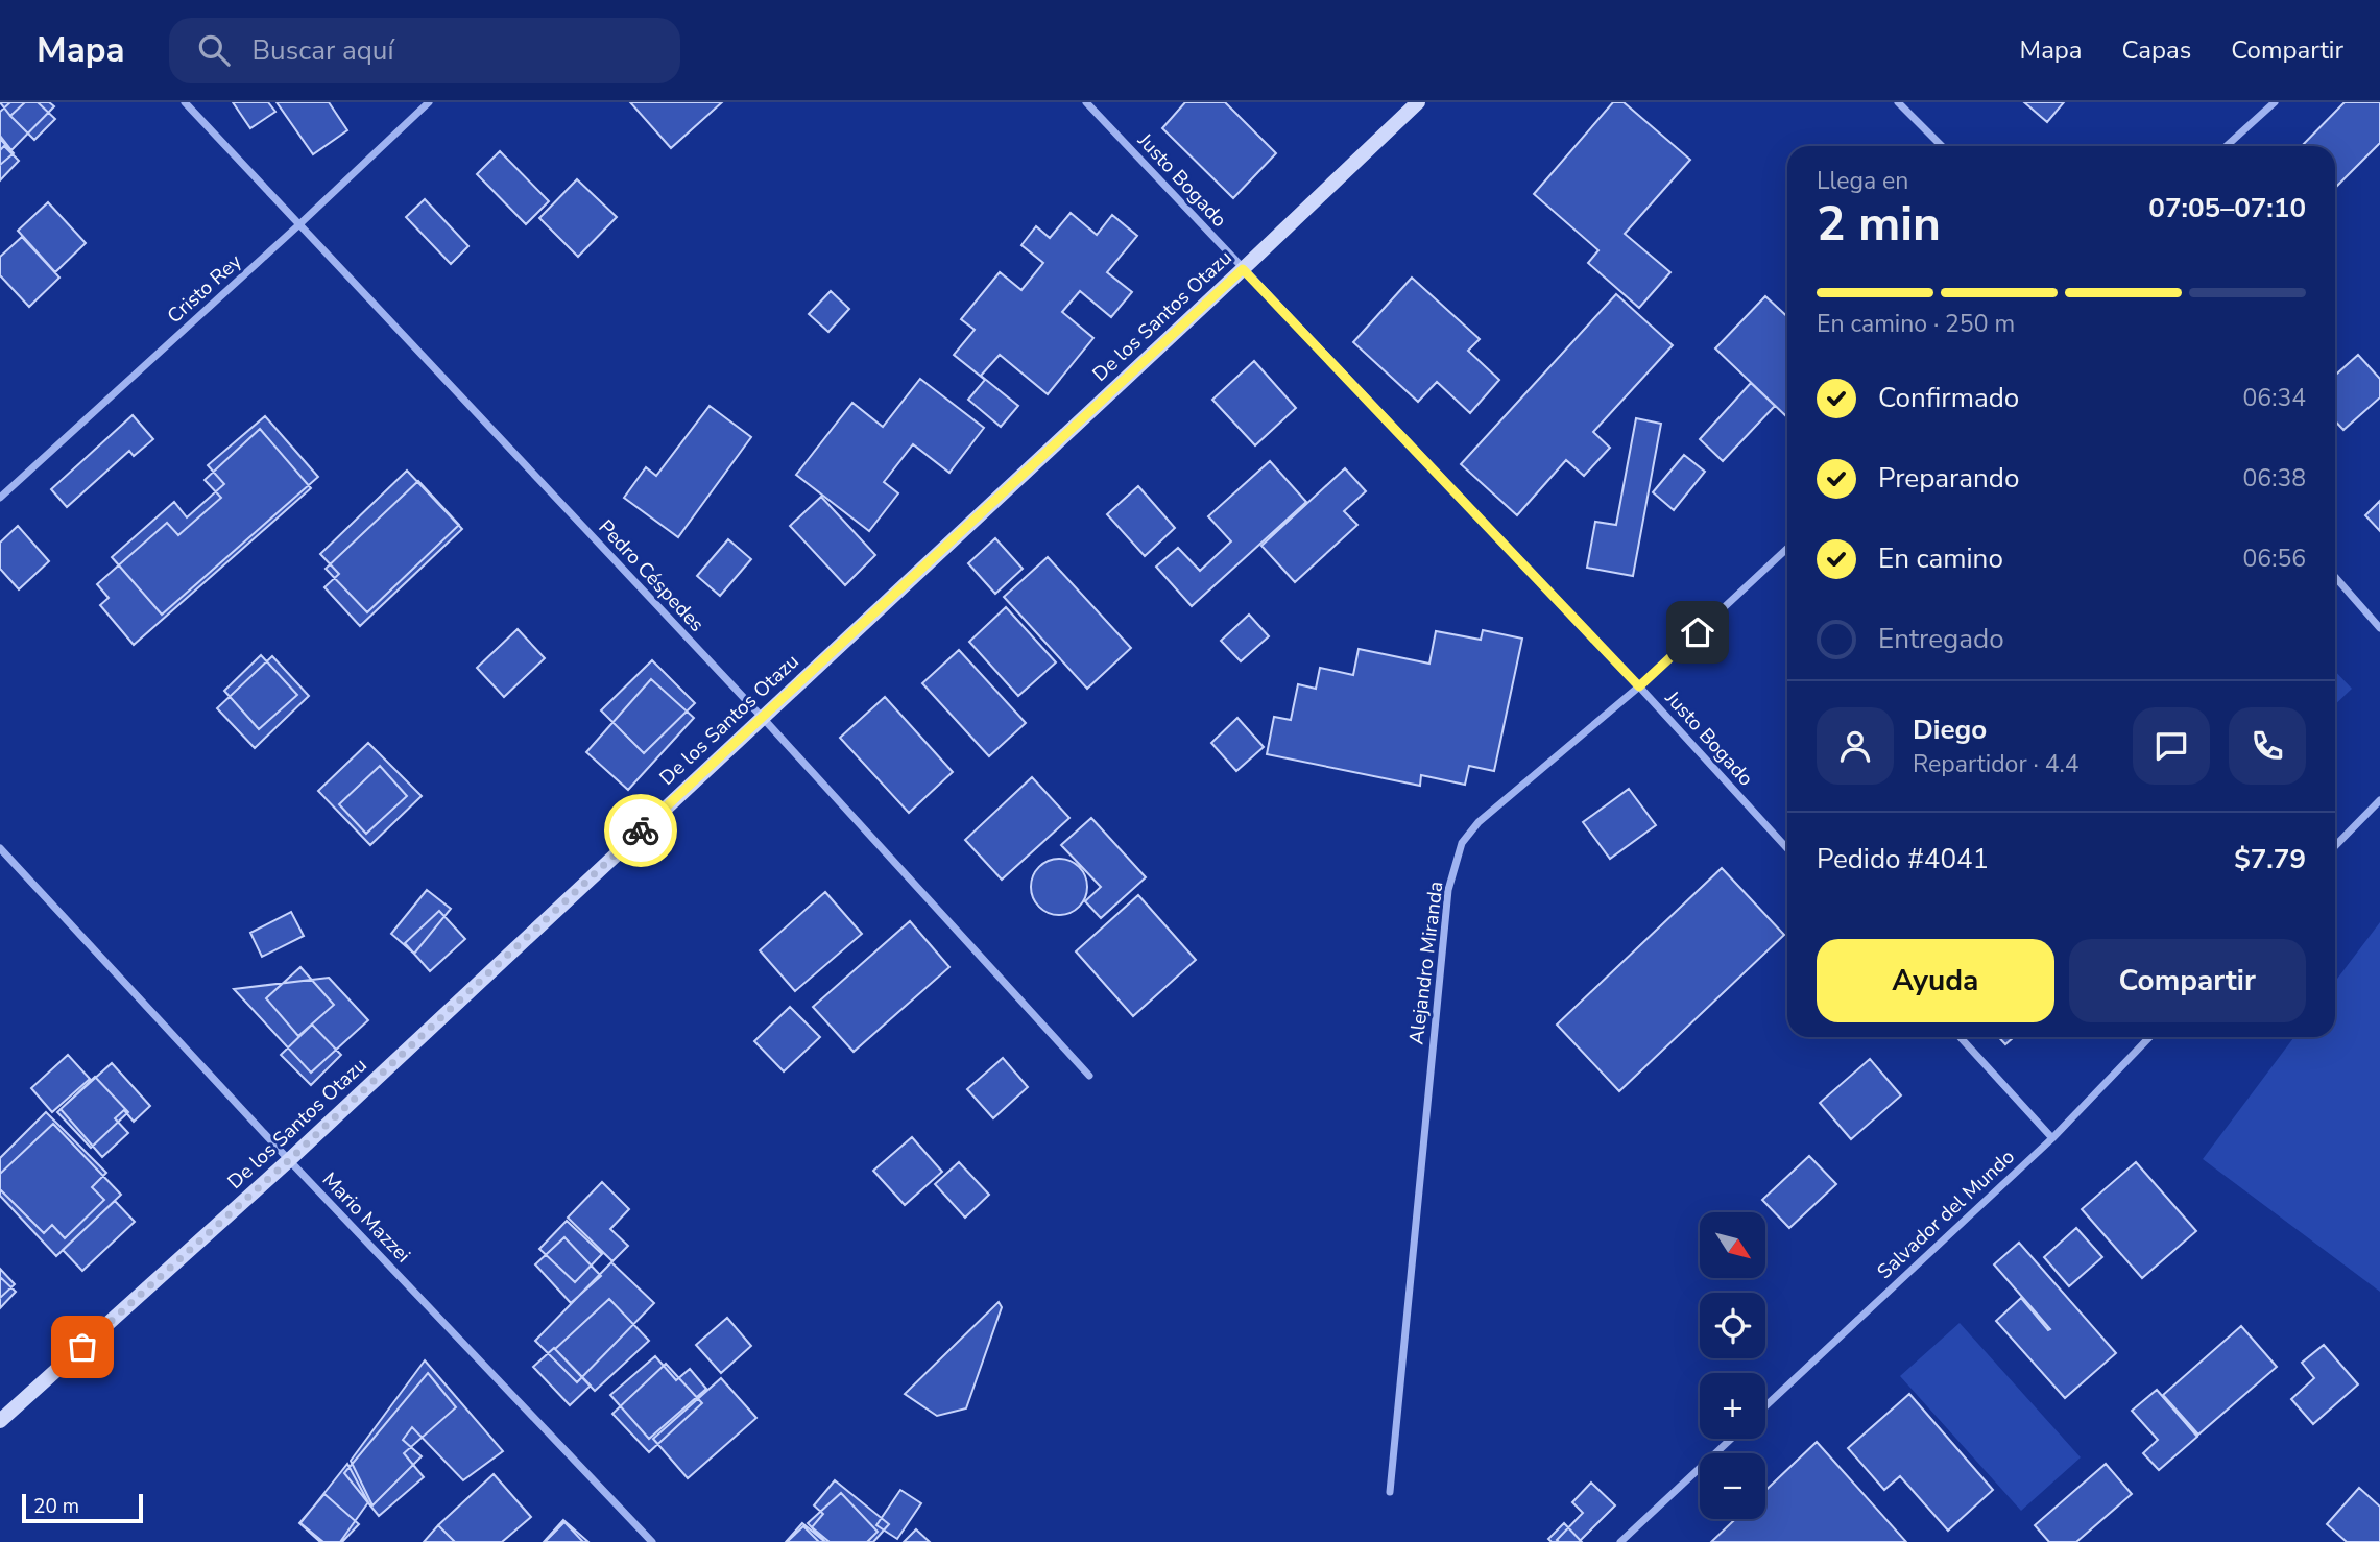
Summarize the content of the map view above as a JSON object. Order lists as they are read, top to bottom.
{
  "streets": {
    "street": [
      "Justo Bogado",
      "Cristo Rey",
      "De los Santos Otazu",
      "Pedro Céspedes",
      "Alejandro Miranda",
      "Salvador del Mundo",
      "Mario Mazzei"
    ]
  },
  "crossings": [
    ["Justo Bogado", "De los Santos Otazu"],
    ["Justo Bogado", "Alejandro Miranda"],
    ["Cristo Rey", "Pedro Céspedes"],
    ["De los Santos Otazu", "Pedro Céspedes"],
    ["De los Santos Otazu", "Mario Mazzei"]
  ],
  "scale_bar": "20 m",
  "north": "bottom right",
  "page": {
    "header": "Mapa",
    "search": "Buscar aquí",
    "nav": ["Mapa", "Capas", "Compartir"],
    "heading": ["2 min", "Llega en", "07:05–07:10"],
    "panel": [
      "Diego",
      "Repartidor · 4.4",
      "Pedido #4041",
      "$7.79"
    ],
    "bar": "En camino · 250 m",
    "list": [
      ["Confirmado", "06:34"],
      ["Preparando", "06:38"],
      ["En camino", "06:56"],
      "Entregado"
    ],
    "buttons": ["Ayuda", "Compartir"],
    "map_buttons": ["+", "−"],
    "scale": "20 m"
  }
}
